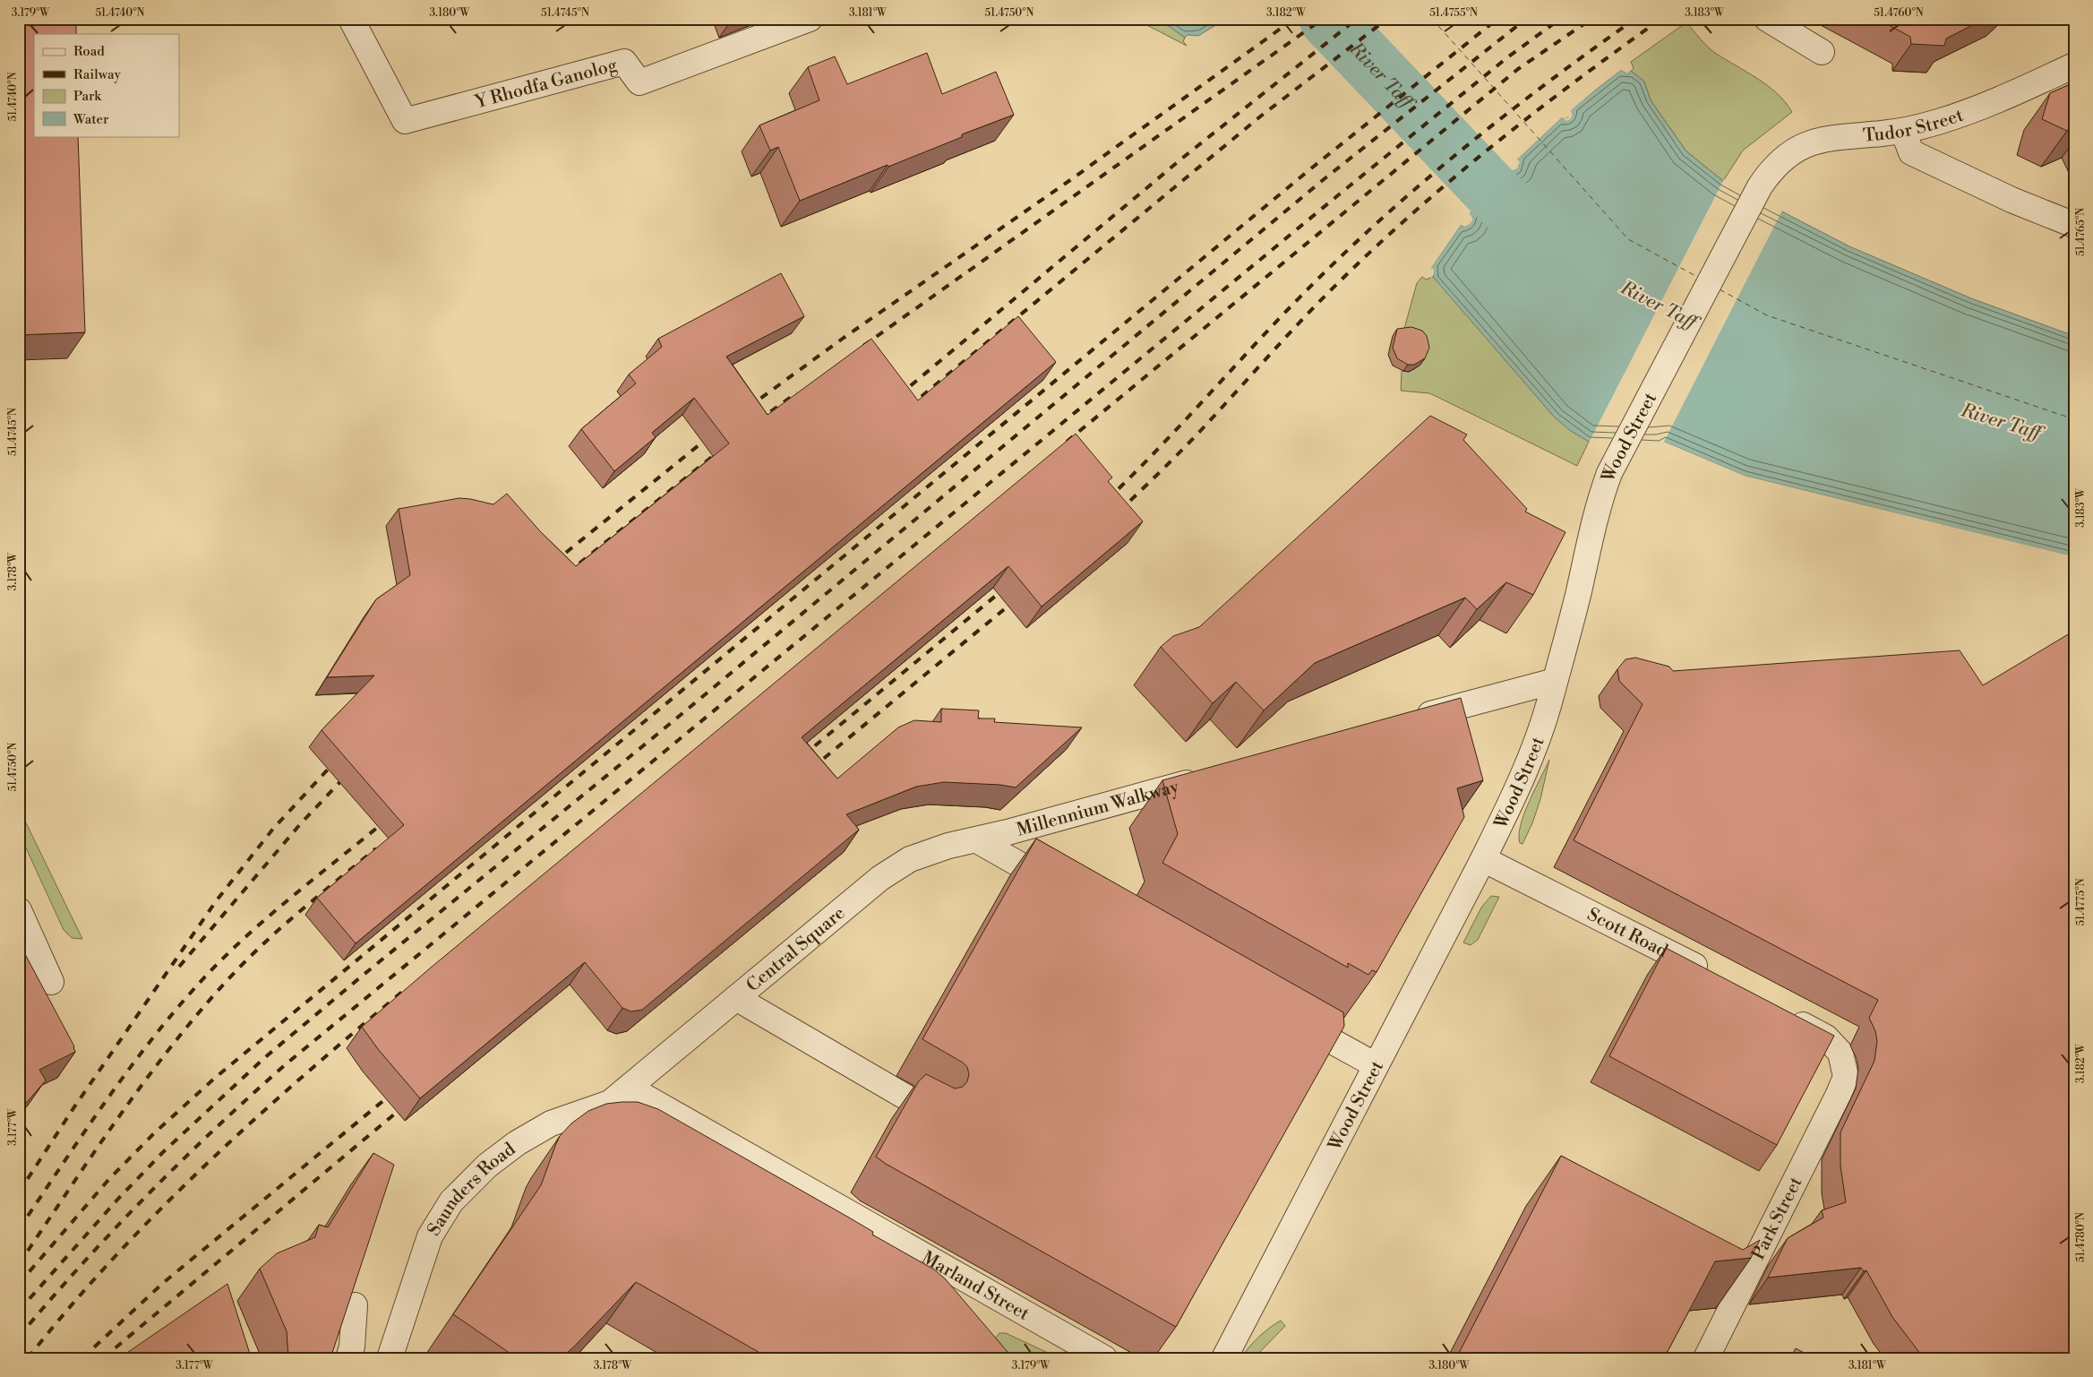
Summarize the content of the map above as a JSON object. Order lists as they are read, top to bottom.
{
  "streets": {
    "street": [
      "Y Rhodfa Ganolog",
      "Tudor Street",
      "Wood Street",
      "Millennium Walkway",
      "Scott Road",
      "Central Square",
      "Saunders Road",
      "Park Street",
      "Marland Street"
    ]
  },
  "crossings": [
    ["Tudor Street", "Wood Street"],
    ["Wood Street", "Scott Road"],
    ["Millennium Walkway", "Central Square"],
    ["Central Square", "Saunders Road"],
    ["Central Square", "Marland Street"],
    ["Saunders Road", "Marland Street"]
  ],
  "water": ["River Taff"],
  "legend": [
    "Road",
    "Railway",
    "Park",
    "Water"
  ],
  "coordinates": [
    "3.179°W",
    "51.4740°N",
    "3.180°W",
    "51.4745°N",
    "3.181°W",
    "51.4750°N",
    "3.182°W",
    "51.4755°N",
    "3.183°W",
    "51.4760°N",
    "51.4765°N",
    "3.178°W",
    "51.4775°N",
    "3.177°W",
    "51.4780°N"
  ]
}
